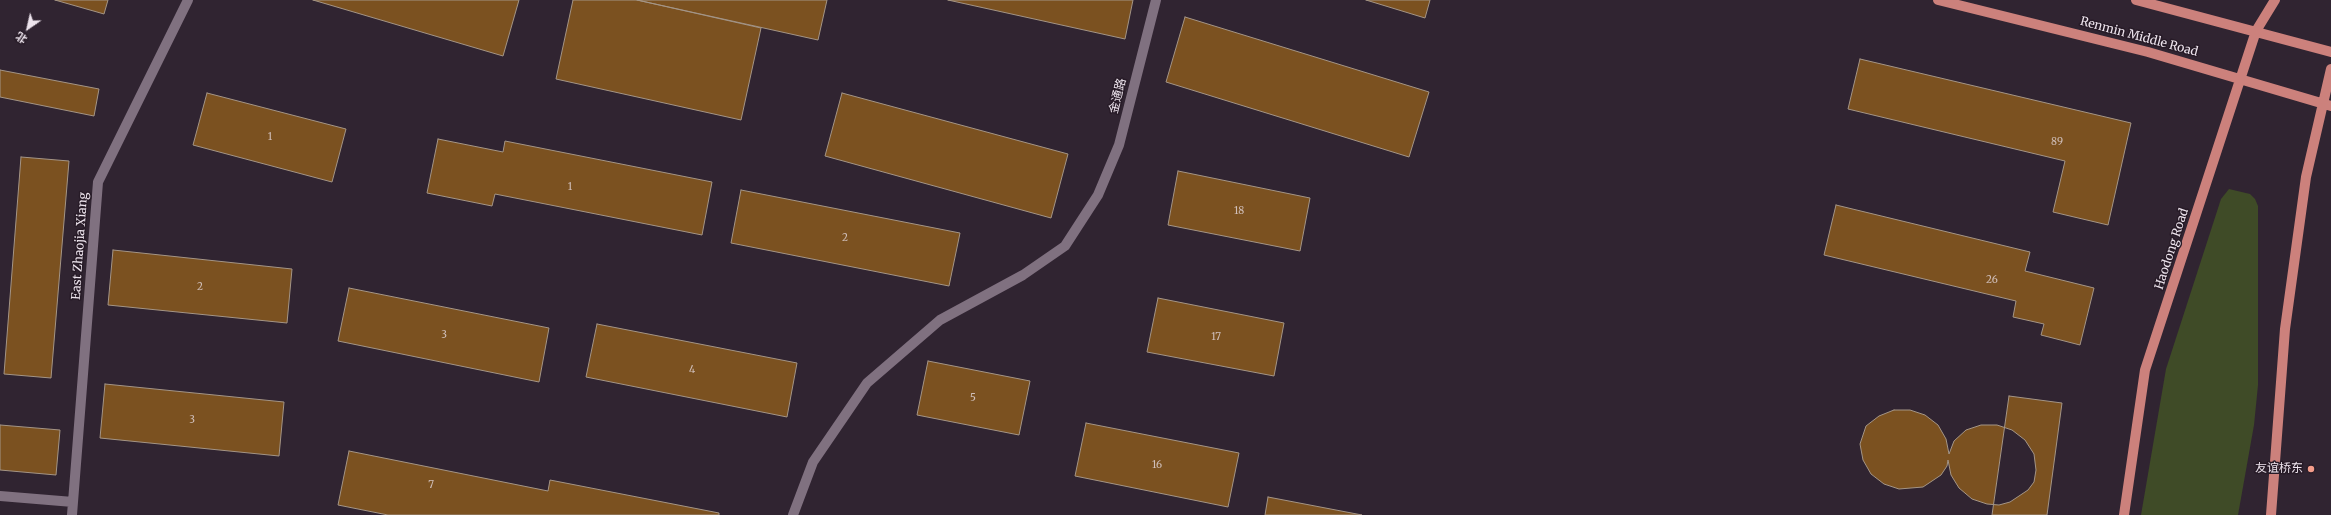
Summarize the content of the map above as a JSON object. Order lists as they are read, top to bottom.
{
  "streets": {
    "main road": ["Renmin Middle Road", "Haodong Road"],
    "street": ["金通路", "East Zhaojia Xiang"]
  },
  "crossings": [
    ["Renmin Middle Road", "Haodong Road"]
  ],
  "places": ["友谊桥东"],
  "house_numbers": [
    "1",
    "89",
    "1",
    "18",
    "2",
    "26",
    "2",
    "3",
    "17",
    "4",
    "5",
    "3",
    "16",
    "7"
  ],
  "north": "bottom left"
}
